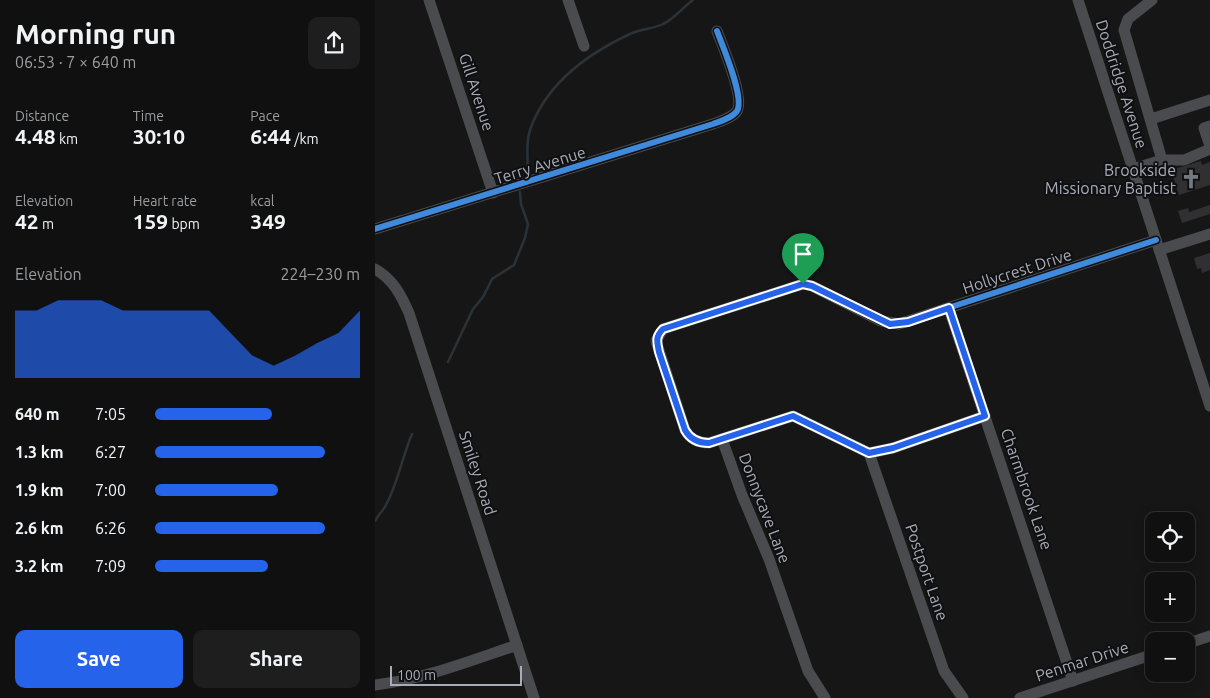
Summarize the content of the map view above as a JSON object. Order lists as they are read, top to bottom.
{
  "streets": {
    "street": [
      "Doddridge Avenue",
      "Gill Avenue",
      "Terry Avenue",
      "Hollycrest Drive",
      "Smiley Road",
      "Charmbrook Lane",
      "Donnycave Lane",
      "Postport Lane",
      "Penmar Drive"
    ]
  },
  "crossings": [
    ["Doddridge Avenue", "Hollycrest Drive"],
    ["Gill Avenue", "Terry Avenue"],
    ["Hollycrest Drive", "Charmbrook Lane"],
    ["Hollycrest Drive", "Donnycave Lane"],
    ["Charmbrook Lane", "Penmar Drive"]
  ],
  "places": {
    "church": ["Brookside Missionary Baptist"]
  },
  "scale_bar": "100 m",
  "page": {
    "heading": ["Morning run", "06:53 · 7 × 640 m"],
    "stats": [
      ["Distance", "4.48 km"],
      ["Time", "30:10"],
      ["Pace", "6:44 /km"],
      ["Elevation", "42 m"],
      ["Heart rate", "159 bpm"],
      ["kcal", "349"]
    ],
    "chart": ["Elevation", "224–230 m"],
    "list": [
      {
        "name": "640 m",
        "note": "7:05"
      },
      {
        "name": "1.3 km",
        "note": "6:27"
      },
      {
        "name": "1.9 km",
        "note": "7:00"
      },
      {
        "name": "2.6 km",
        "note": "6:26"
      },
      {
        "name": "3.2 km",
        "note": "7:09"
      }
    ],
    "map_buttons": ["+", "−"],
    "buttons": ["Save", "Share"],
    "scale": "100 m"
  }
}
